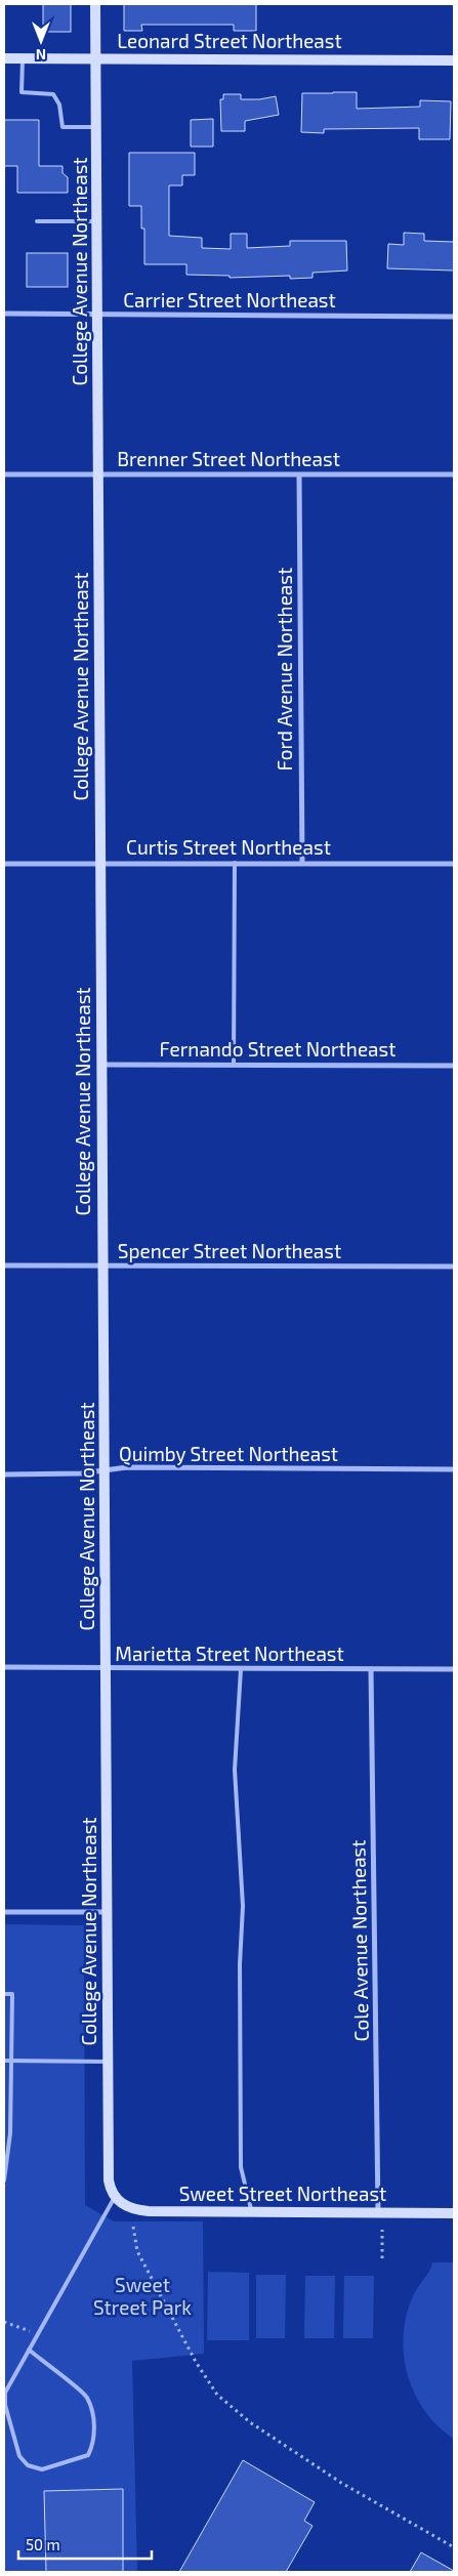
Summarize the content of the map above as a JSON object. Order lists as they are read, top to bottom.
{
  "streets": {
    "street": [
      "Leonard Street Northeast",
      "College Avenue Northeast",
      "Carrier Street Northeast",
      "Brenner Street Northeast",
      "Ford Avenue Northeast",
      "Curtis Street Northeast",
      "Fernando Street Northeast",
      "Spencer Street Northeast",
      "Quimby Street Northeast",
      "Marietta Street Northeast",
      "Cole Avenue Northeast",
      "Sweet Street Northeast"
    ]
  },
  "crossings": [
    ["Leonard Street Northeast", "College Avenue Northeast"],
    ["College Avenue Northeast", "Carrier Street Northeast"],
    ["College Avenue Northeast", "Brenner Street Northeast"],
    ["College Avenue Northeast", "Curtis Street Northeast"],
    ["College Avenue Northeast", "Fernando Street Northeast"],
    ["College Avenue Northeast", "Spencer Street Northeast"],
    ["College Avenue Northeast", "Quimby Street Northeast"],
    ["College Avenue Northeast", "Marietta Street Northeast"],
    ["College Avenue Northeast", "Sweet Street Northeast"],
    ["Brenner Street Northeast", "Ford Avenue Northeast"],
    ["Ford Avenue Northeast", "Curtis Street Northeast"],
    ["Marietta Street Northeast", "Cole Avenue Northeast"],
    ["Cole Avenue Northeast", "Sweet Street Northeast"]
  ],
  "parks": ["Sweet Street Park"],
  "scale_bar": "50 m",
  "north": "bottom"
}
